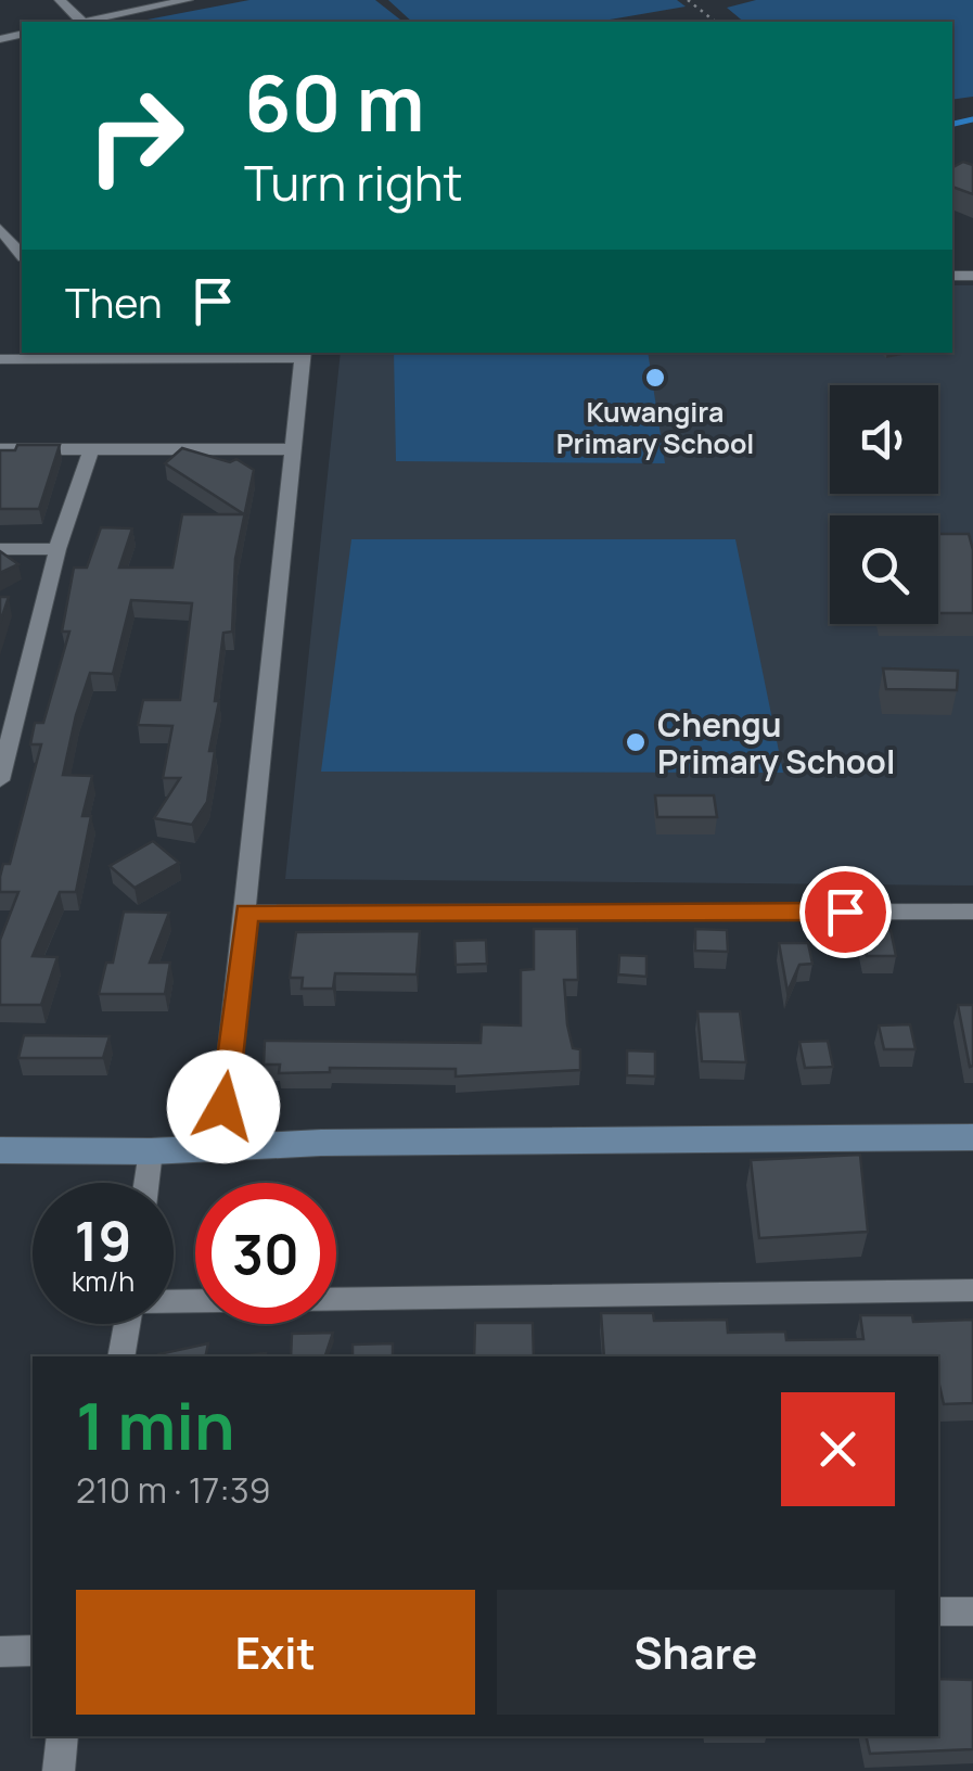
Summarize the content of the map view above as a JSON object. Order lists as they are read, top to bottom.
{
  "places": ["Kuwangira Primary School", "Chengu Primary School"],
  "page": {
    "turn": ["60 m", "Turn right"],
    "then": "Then",
    "speed": "19 km/h",
    "limit": "30",
    "heading": ["1 min", "210 m · 17:39"],
    "buttons": ["Exit", "Share"]
  }
}
